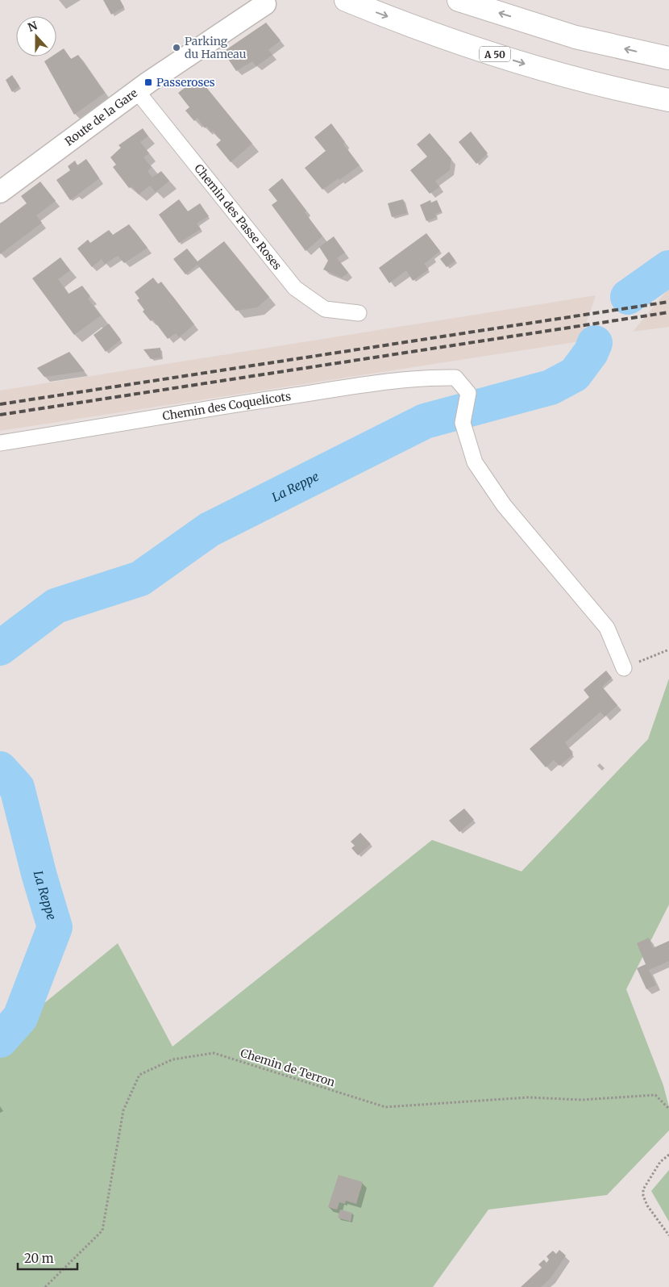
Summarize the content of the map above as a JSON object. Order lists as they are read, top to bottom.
{
  "streets": {
    "highway": ["A 50"],
    "street": ["Route de la Gare", "Chemin des Passe Roses", "Chemin des Coquelicots"],
    "path": ["Chemin de Terron"]
  },
  "crossings": [
    ["Route de la Gare", "Chemin des Passe Roses"]
  ],
  "water": ["La Reppe"],
  "places": {
    "other": ["Parking du Hameau"],
    "transit": ["Passeroses"]
  },
  "scale_bar": "20 m",
  "north": "top"
}
